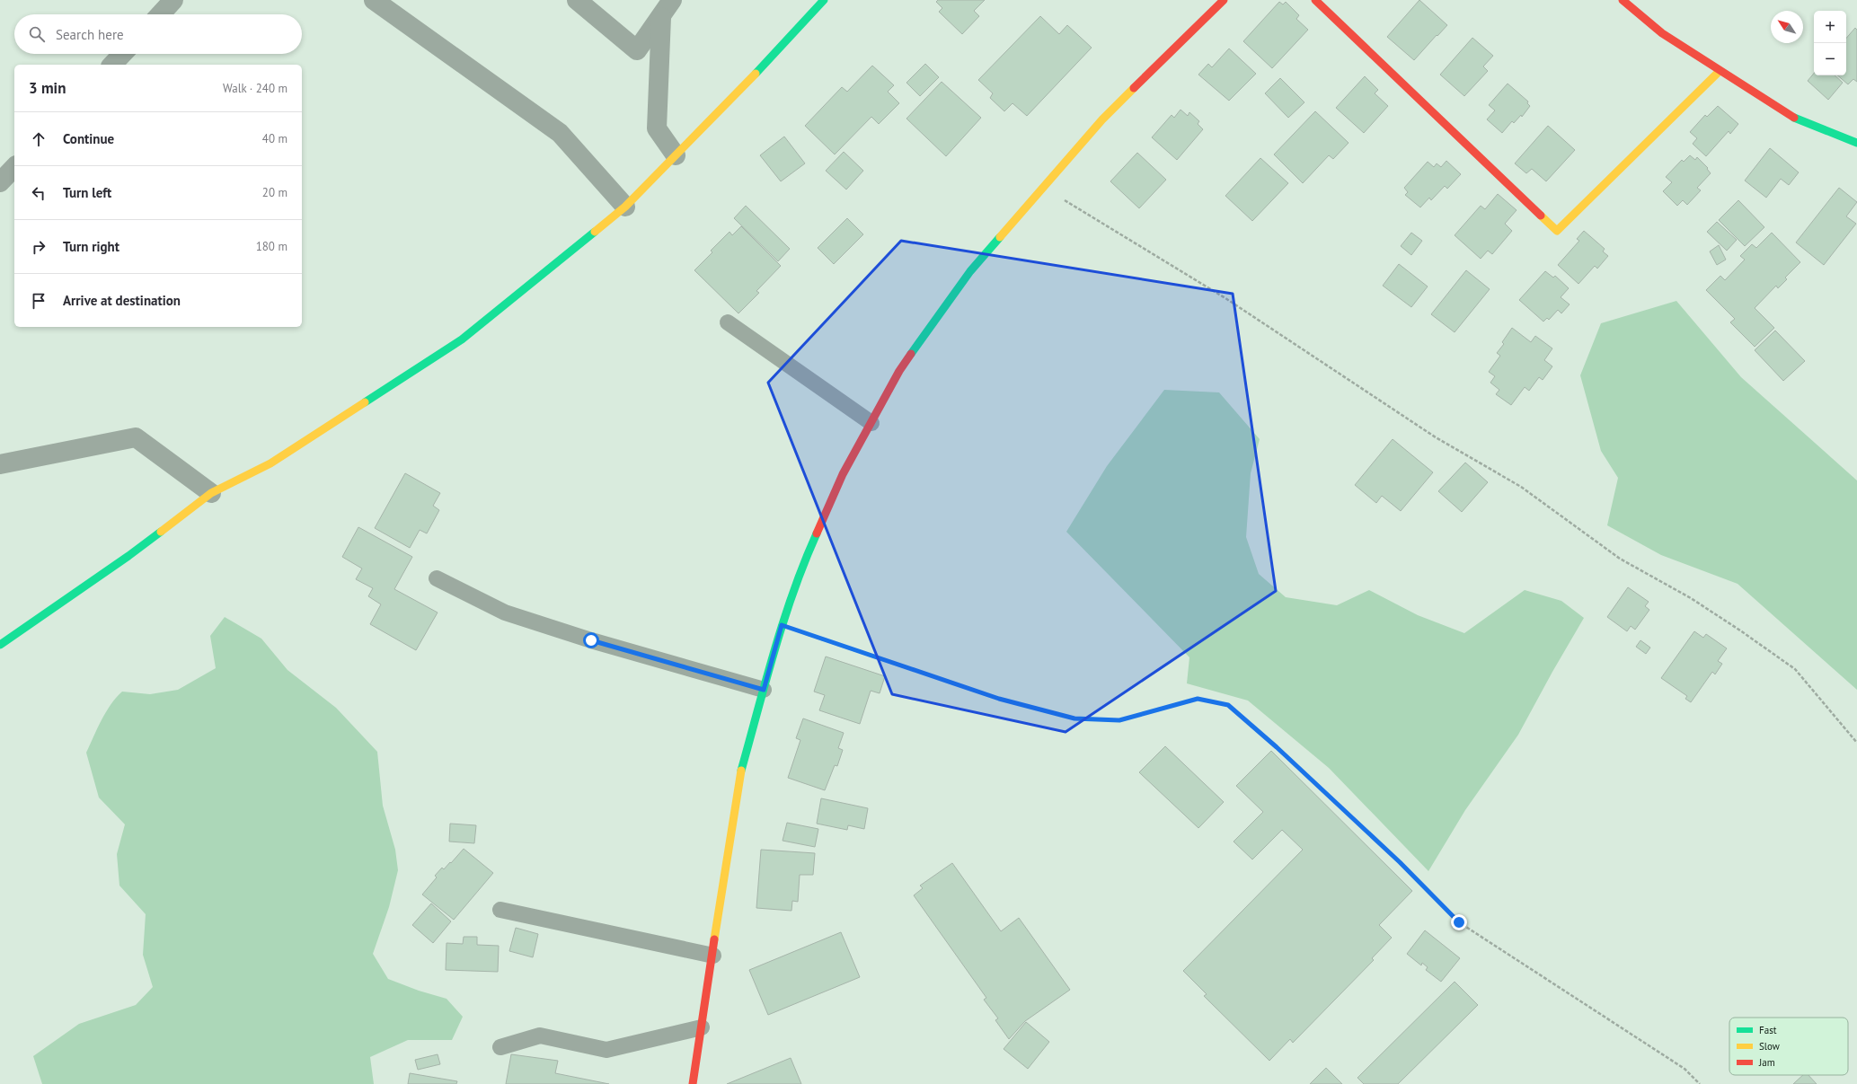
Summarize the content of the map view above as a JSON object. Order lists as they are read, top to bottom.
{
  "legend": ["Fast", "Slow", "Jam"],
  "north": "top left",
  "page": {
    "map_buttons": ["+", "−"],
    "search": "Search here",
    "heading": ["3 min", "Walk · 240 m"],
    "list": [
      ["Continue", "40 m"],
      ["Turn left", "20 m"],
      ["Turn right", "180 m"],
      "Arrive at destination"
    ]
  }
}
